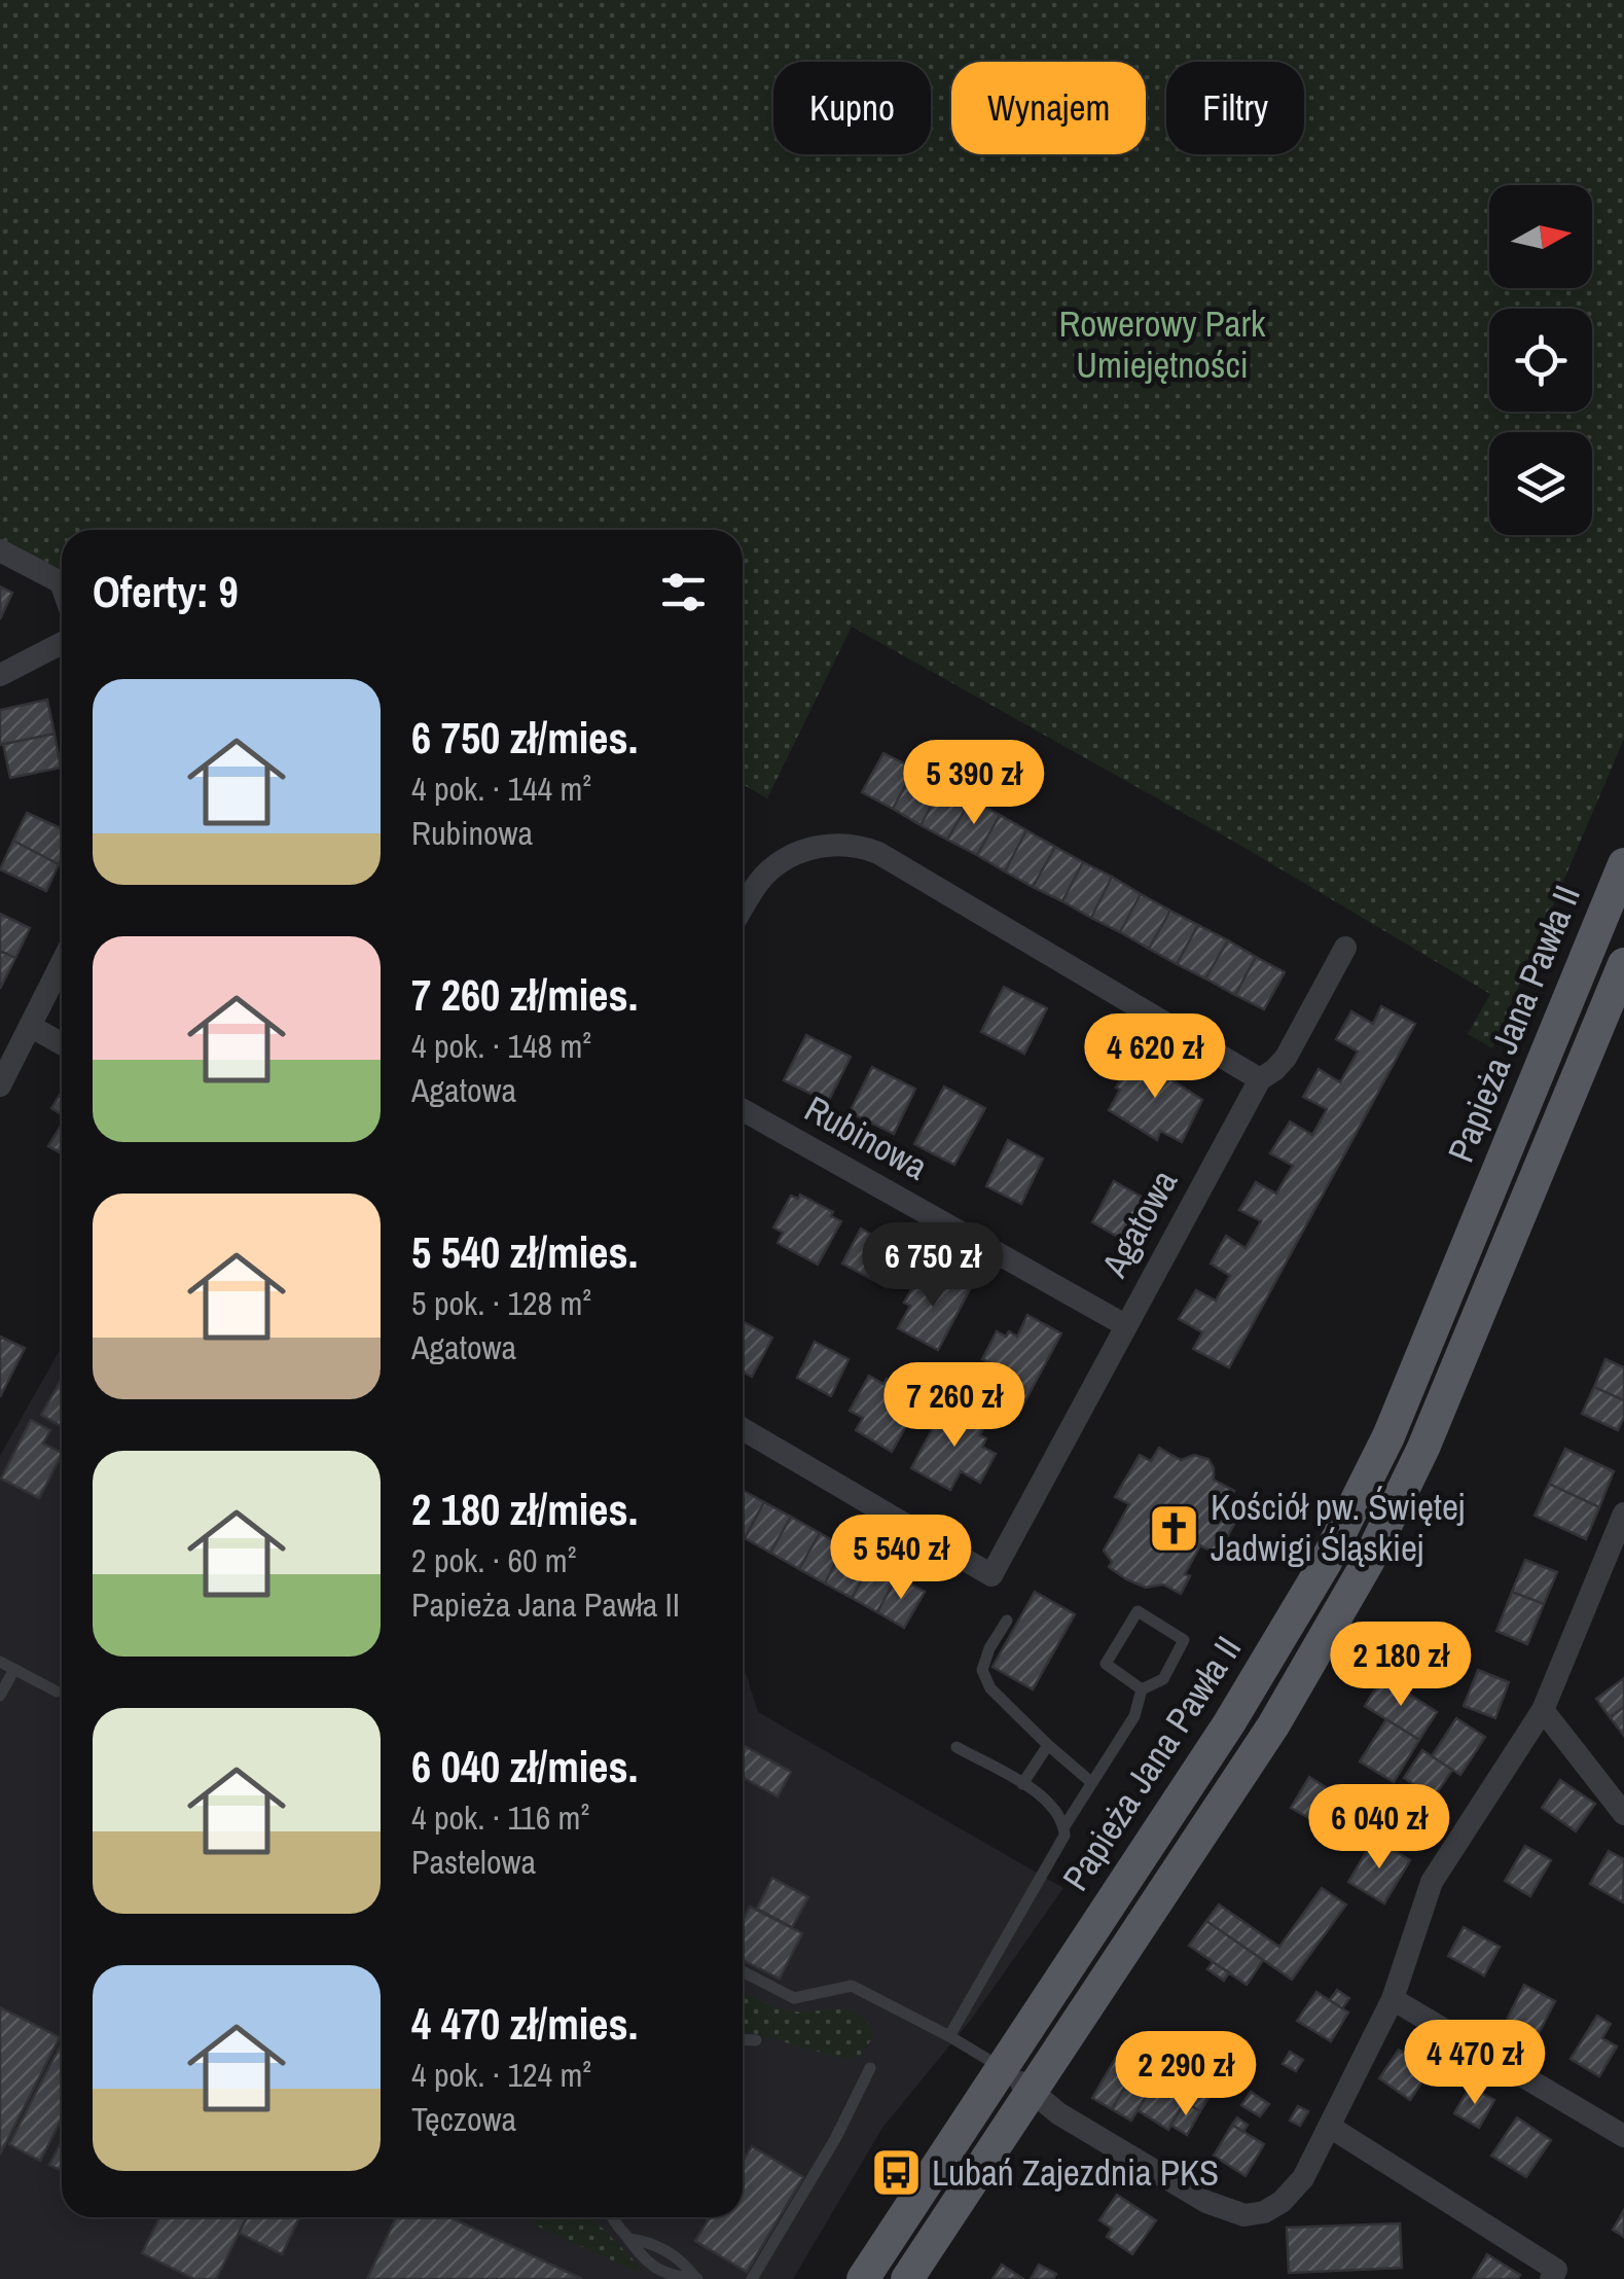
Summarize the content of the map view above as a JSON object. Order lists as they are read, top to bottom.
{
  "streets": {
    "main road": ["Papieża Jana Pawła II"],
    "street": ["Rubinowa", "Agatowa"]
  },
  "crossings": [
    ["Rubinowa", "Agatowa"]
  ],
  "parks": ["Rowerowy Park Umiejętności"],
  "places": {
    "church": ["Kościół pw. Świętej Jadwigi Śląskiej"],
    "bus stop": ["Lubań Zajezdnia PKS"]
  },
  "north": "right",
  "page": {
    "chip": ["Kupno", "Wynajem", "Filtry"],
    "heading": "Oferty: 9",
    "list": [
      {
        "name": "6 750 zł/mies.",
        "note": "4 pok. · 144 m² · Rubinowa"
      },
      {
        "name": "7 260 zł/mies.",
        "note": "4 pok. · 148 m² · Agatowa"
      },
      {
        "name": "5 540 zł/mies.",
        "note": "5 pok. · 128 m² · Agatowa"
      },
      {
        "name": "2 180 zł/mies.",
        "note": "2 pok. · 60 m² · Papieża Jana Pawła II"
      },
      {
        "name": "6 040 zł/mies.",
        "note": "4 pok. · 116 m² · Pastelowa"
      },
      {
        "name": "4 470 zł/mies.",
        "note": "4 pok. · 124 m² · Tęczowa"
      }
    ],
    "price": [
      "5 390 zł",
      "4 620 zł",
      "6 750 zł",
      "7 260 zł",
      "5 540 zł",
      "2 180 zł",
      "6 040 zł",
      "4 470 zł",
      "2 290 zł"
    ]
  }
}
